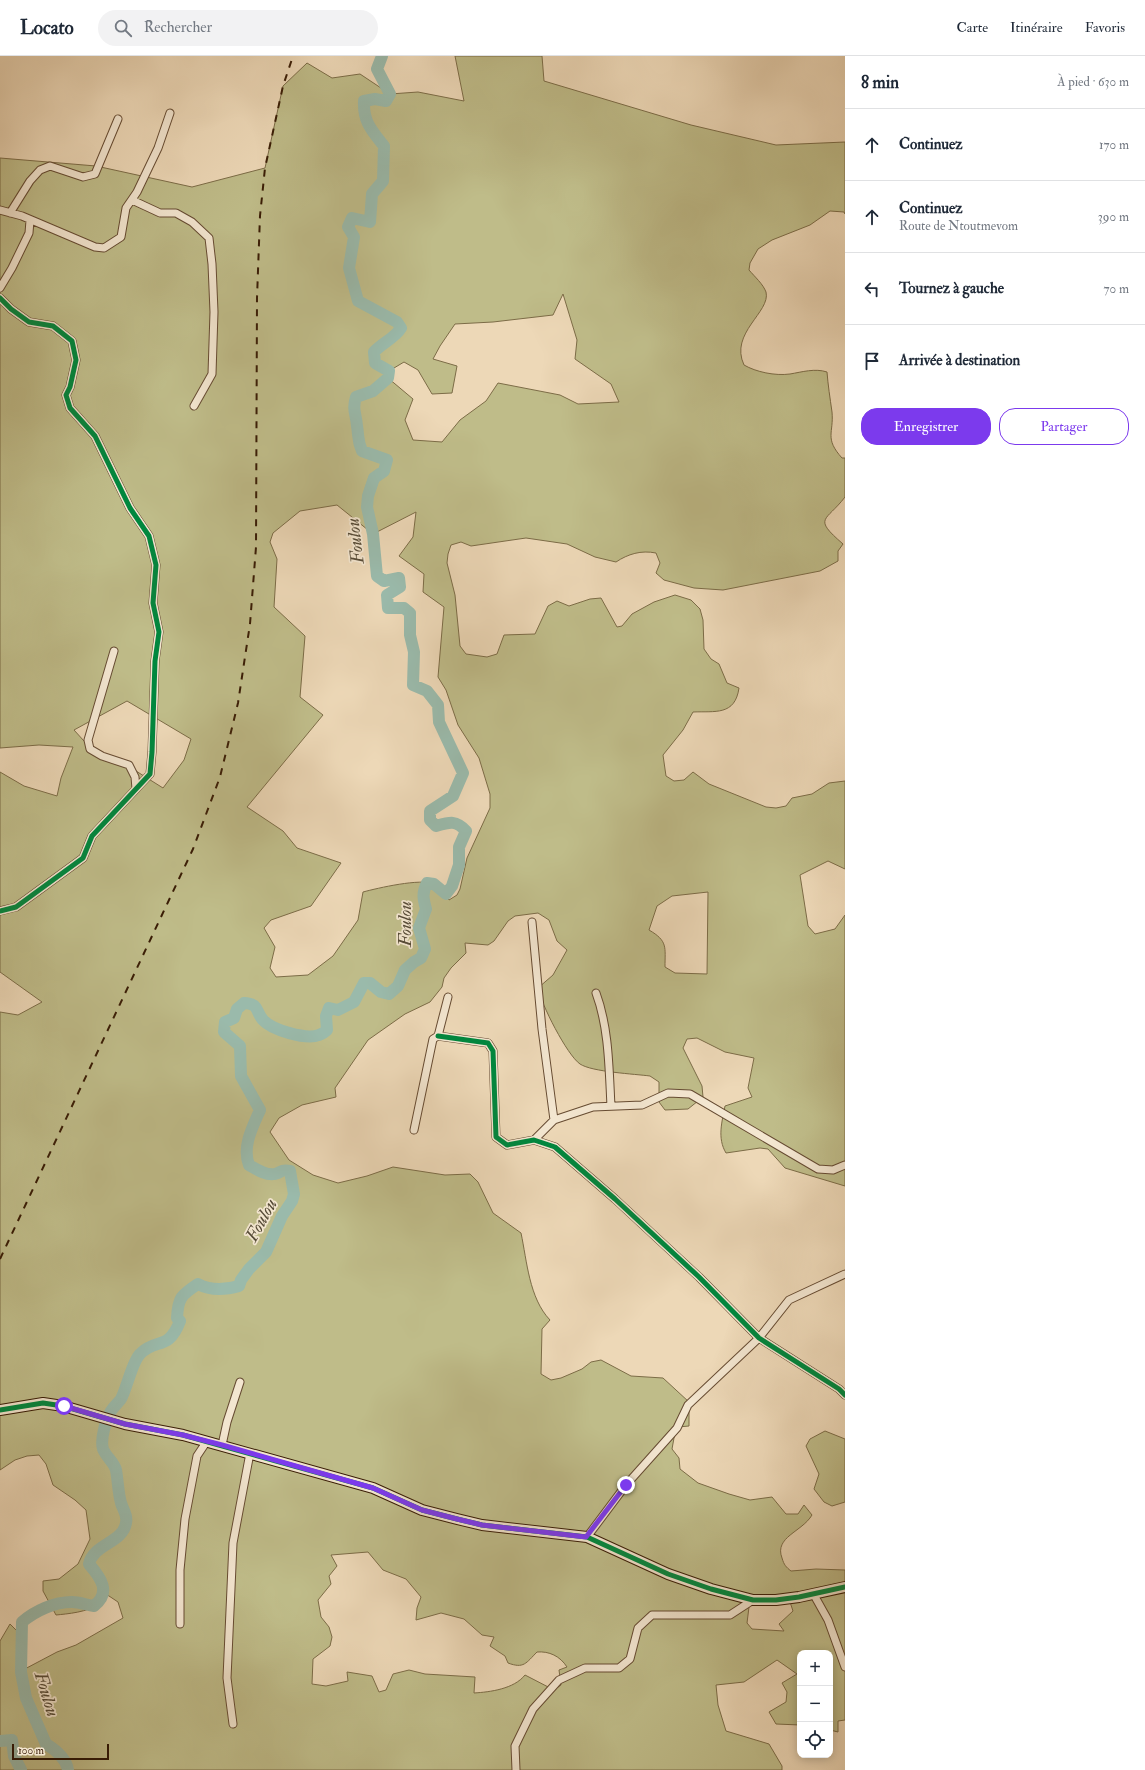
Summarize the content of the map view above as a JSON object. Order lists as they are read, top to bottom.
{
  "water": ["Foulou"],
  "scale_bar": "100 m",
  "page": {
    "header": "Locato",
    "search": "Rechercher",
    "nav": ["Carte", "Itinéraire", "Favoris"],
    "heading": ["8 min", "À pied · 630 m"],
    "list": [
      ["Continuez", "170 m"],
      ["Continuez", "Route de Ntoutmevom", "390 m"],
      ["Tournez à gauche", "70 m"],
      "Arrivée à destination"
    ],
    "buttons": ["Enregistrer", "Partager"],
    "map_buttons": ["+", "−"],
    "scale": "100 m"
  }
}
